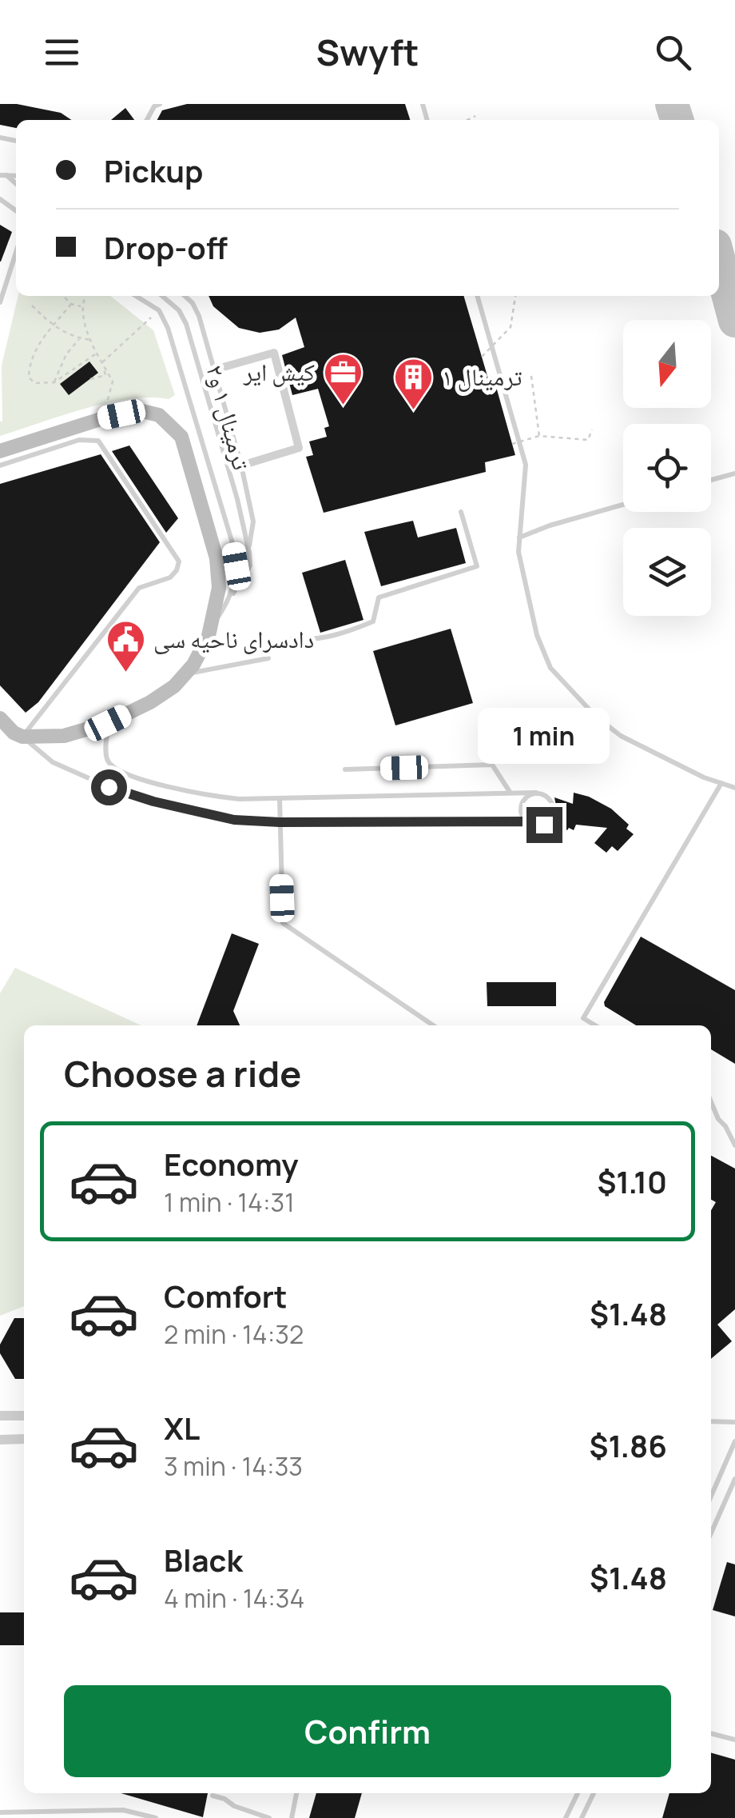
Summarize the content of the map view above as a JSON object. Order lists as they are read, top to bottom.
{
  "streets": {
    "lane": ["ترمینال ۱ و۲"]
  },
  "places": {
    "office": ["کیش ایر"],
    "building": ["ترمینال ۱"],
    "public building": ["دادسرای ناحیه سی"]
  },
  "north": "bottom",
  "page": {
    "header": "Swyft",
    "banner": ["Pickup", "Drop-off"],
    "bubble": "1 min",
    "heading": "Choose a ride",
    "list": [
      {
        "name": "Economy",
        "note": "1 min · 14:31",
        "value": "$1.10"
      },
      {
        "name": "Comfort",
        "note": "2 min · 14:32",
        "value": "$1.48"
      },
      {
        "name": "XL",
        "note": "3 min · 14:33",
        "value": "$1.86"
      },
      {
        "name": "Black",
        "note": "4 min · 14:34",
        "value": "$1.48"
      }
    ],
    "buttons": "Confirm"
  }
}
